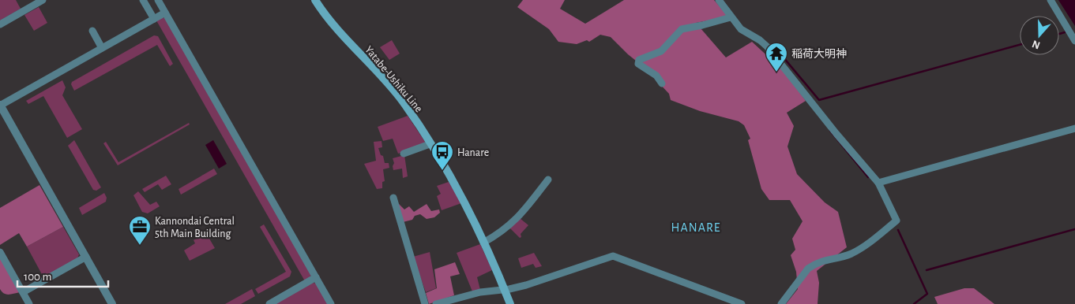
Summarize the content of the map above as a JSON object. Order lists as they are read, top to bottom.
{
  "streets": {
    "main road": ["Yatabe-Ushiku Line"]
  },
  "districts": ["HANARE"],
  "places": {
    "temple": ["稲荷大明神"],
    "bus stop": ["Hanare"],
    "office": ["Kannondai Central 5th Main Building"]
  },
  "scale_bar": "100 m",
  "north": "bottom"
}
